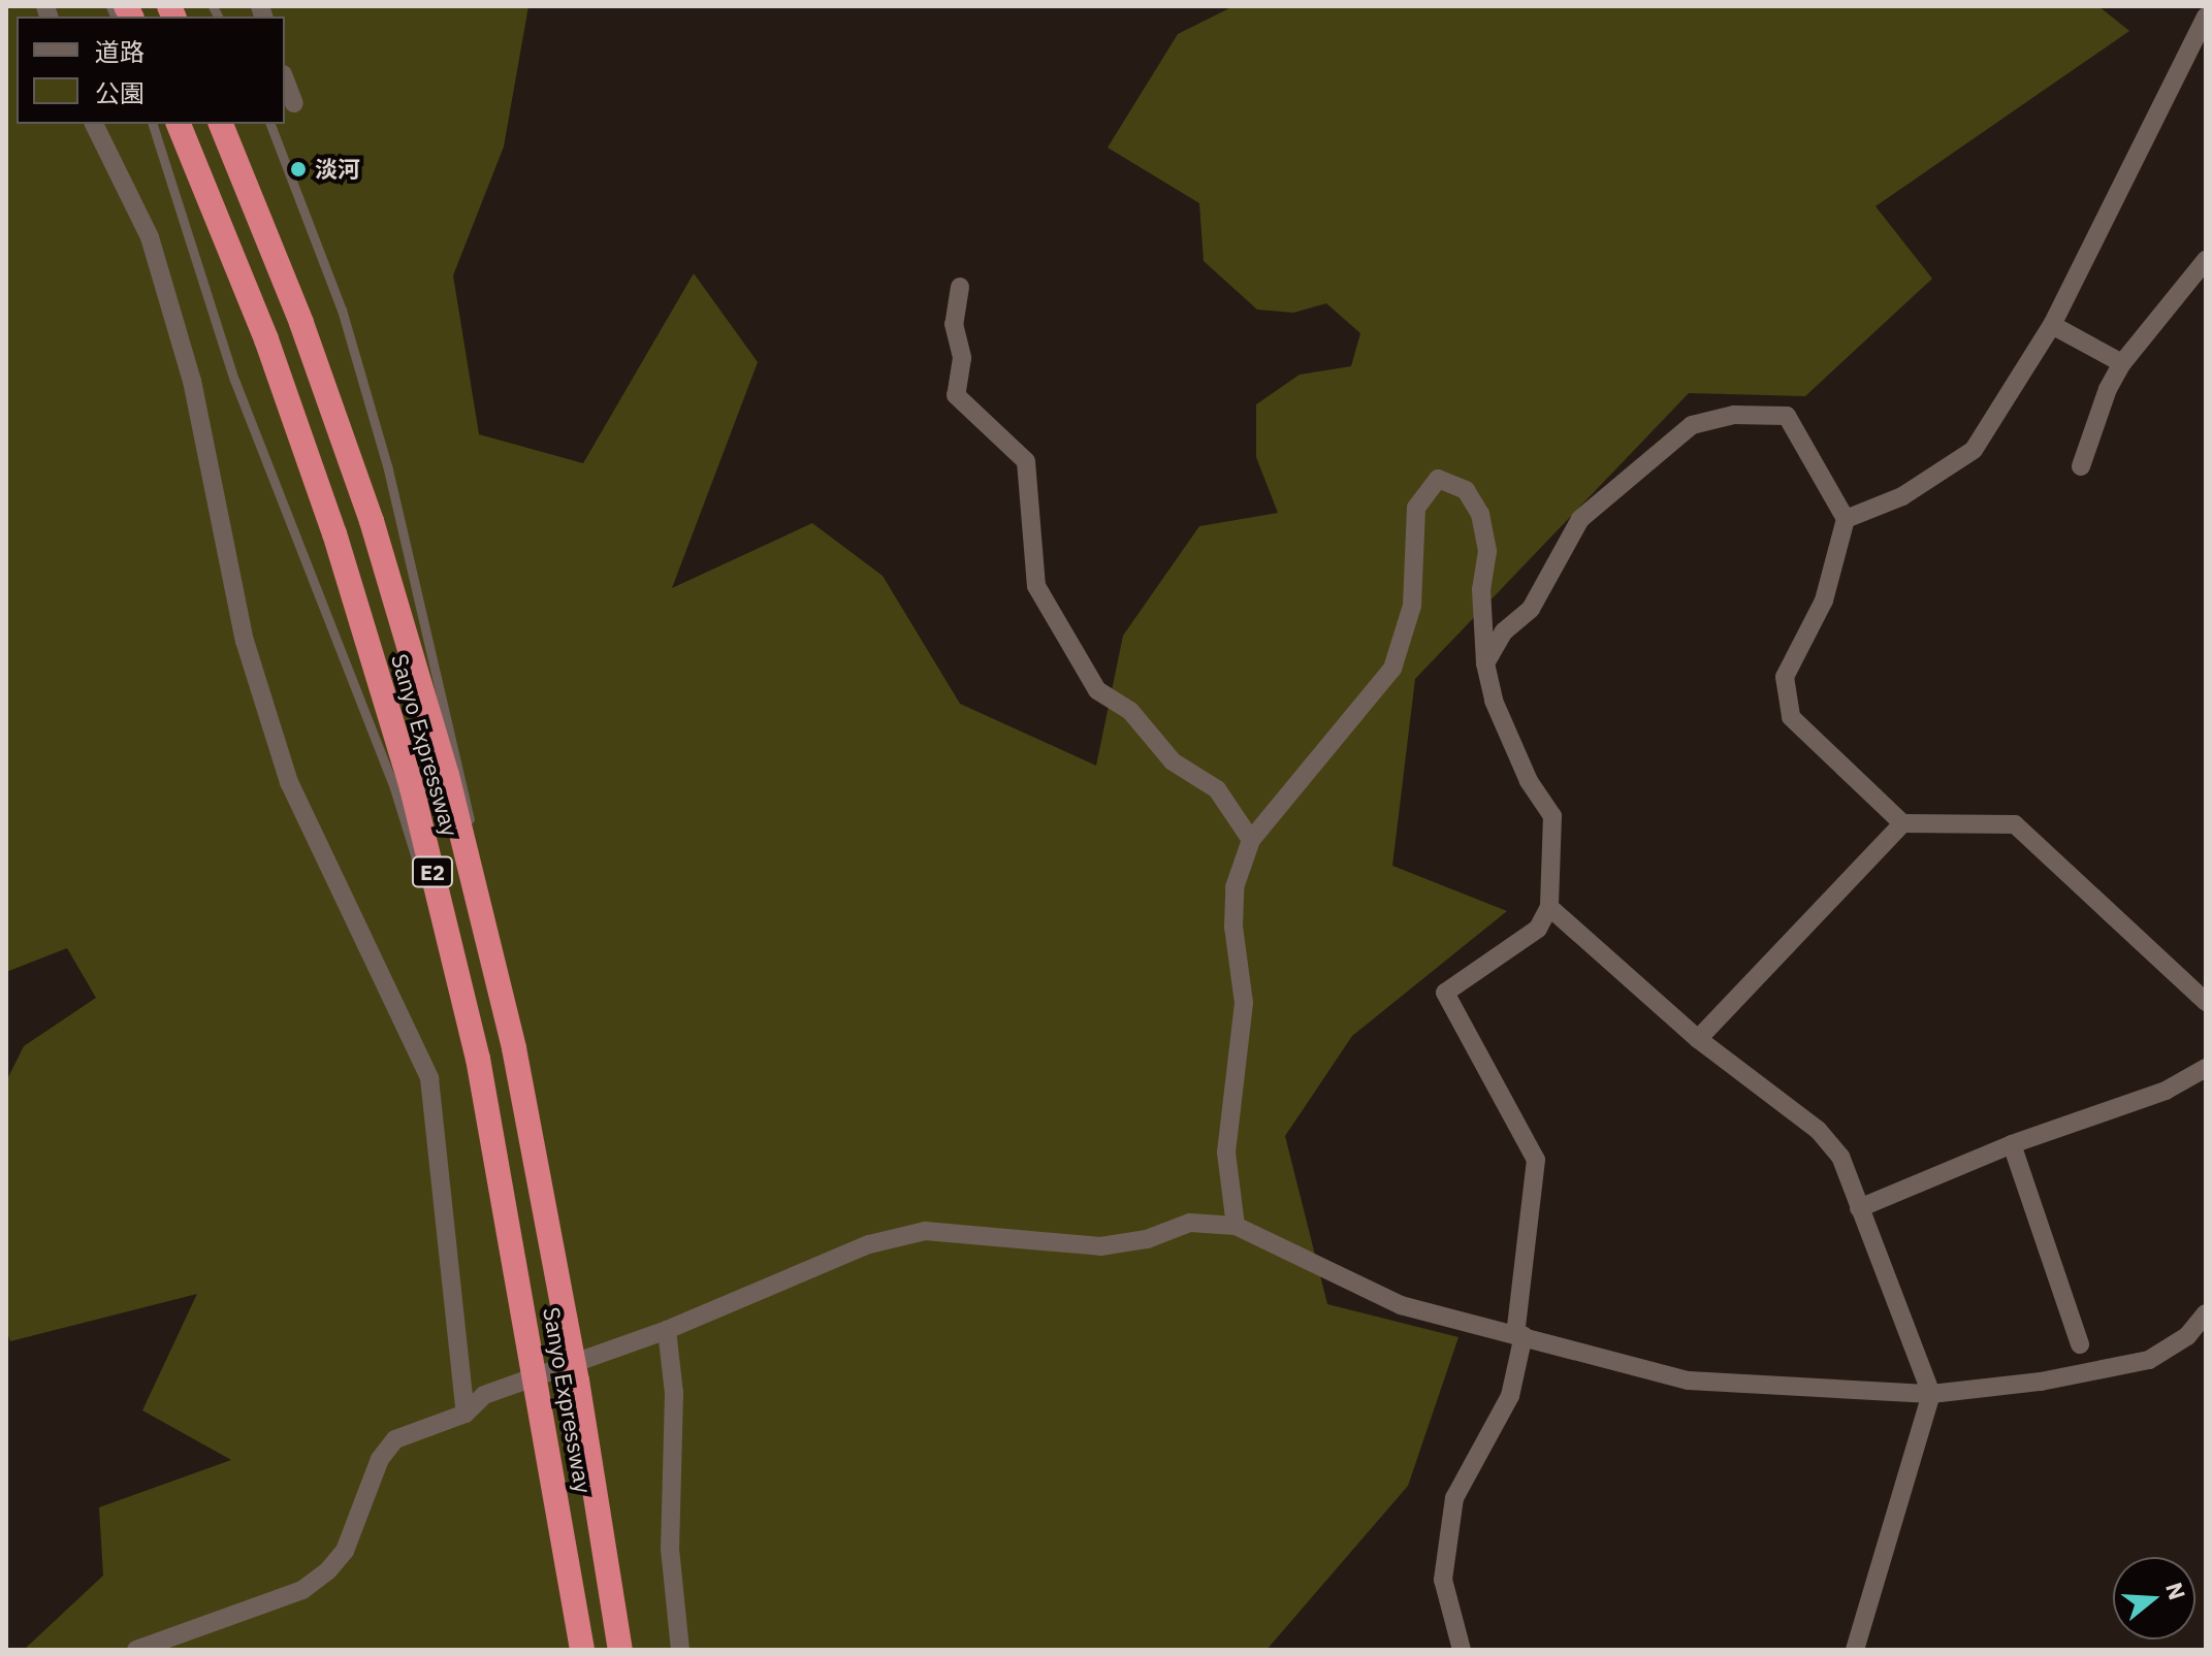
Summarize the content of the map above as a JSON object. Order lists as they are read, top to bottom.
{
  "streets": {
    "highway": ["Sanyo Expressway", "E2"]
  },
  "places": ["淡河"],
  "legend": ["道路", "公園"],
  "north": "right"
}
